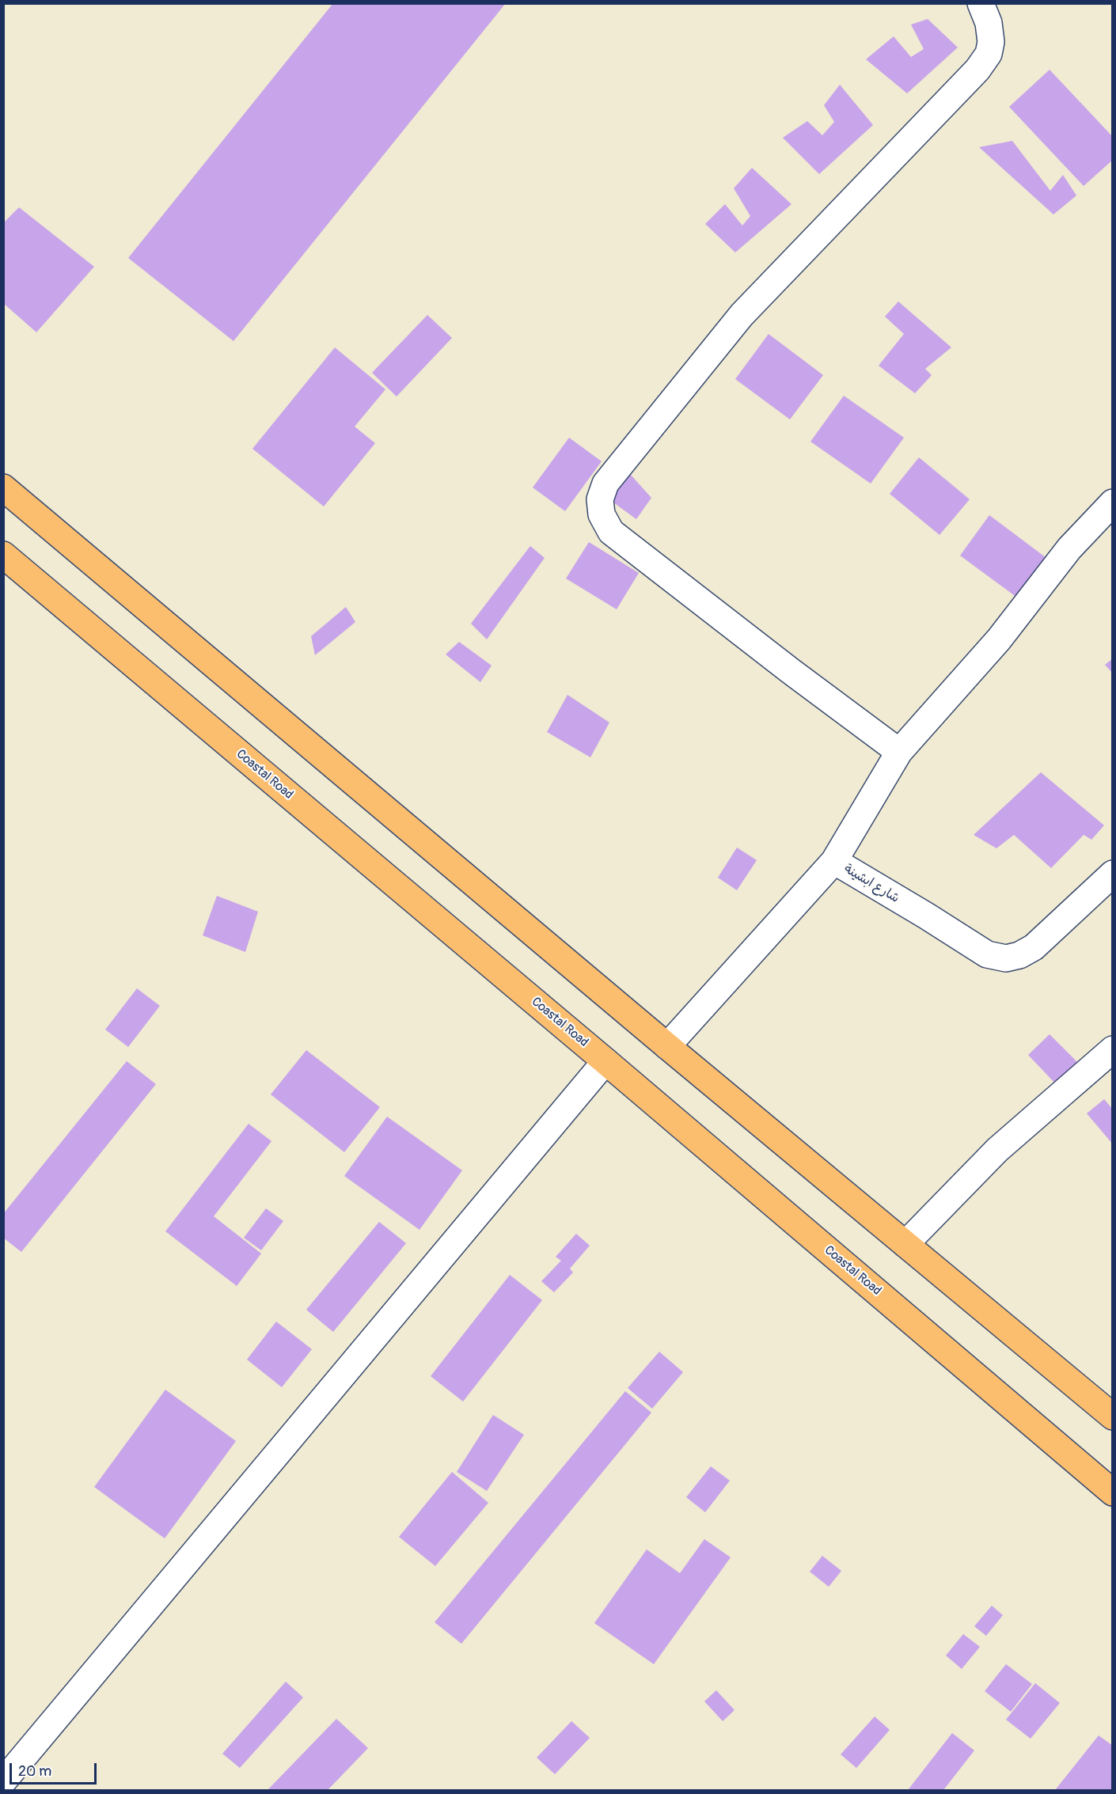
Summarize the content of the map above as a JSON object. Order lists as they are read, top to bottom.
{
  "streets": {
    "highway": ["Coastal Road"],
    "street": ["شارع ابشينة"]
  },
  "scale_bar": "20 m"
}
